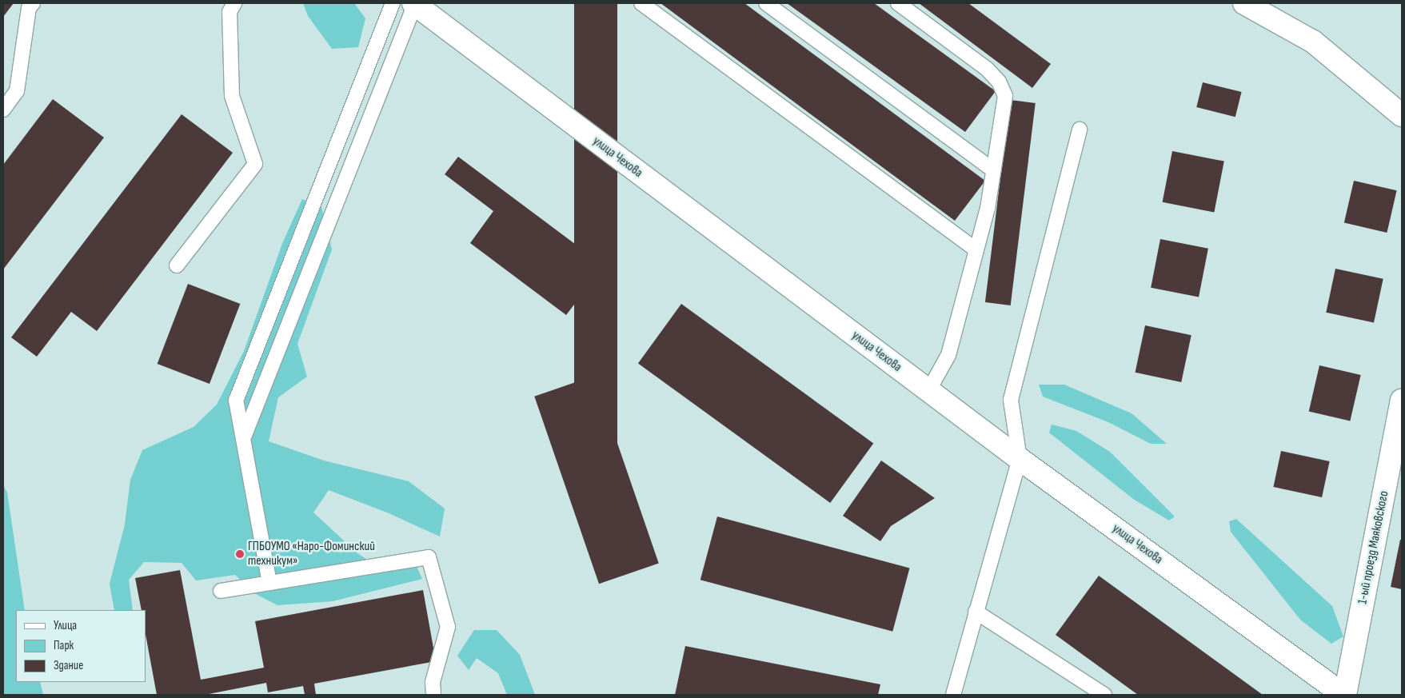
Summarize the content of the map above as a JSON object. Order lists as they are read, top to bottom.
{
  "streets": {
    "street": ["улица Чехова", "1-ый проезд Маяковского"]
  },
  "crossings": [
    ["улица Чехова", "1-ый проезд Маяковского"]
  ],
  "places": ["ГПБОУМО «Наро-Фоминский техникум»"],
  "legend": ["Улица", "Парк", "Здание"]
}
